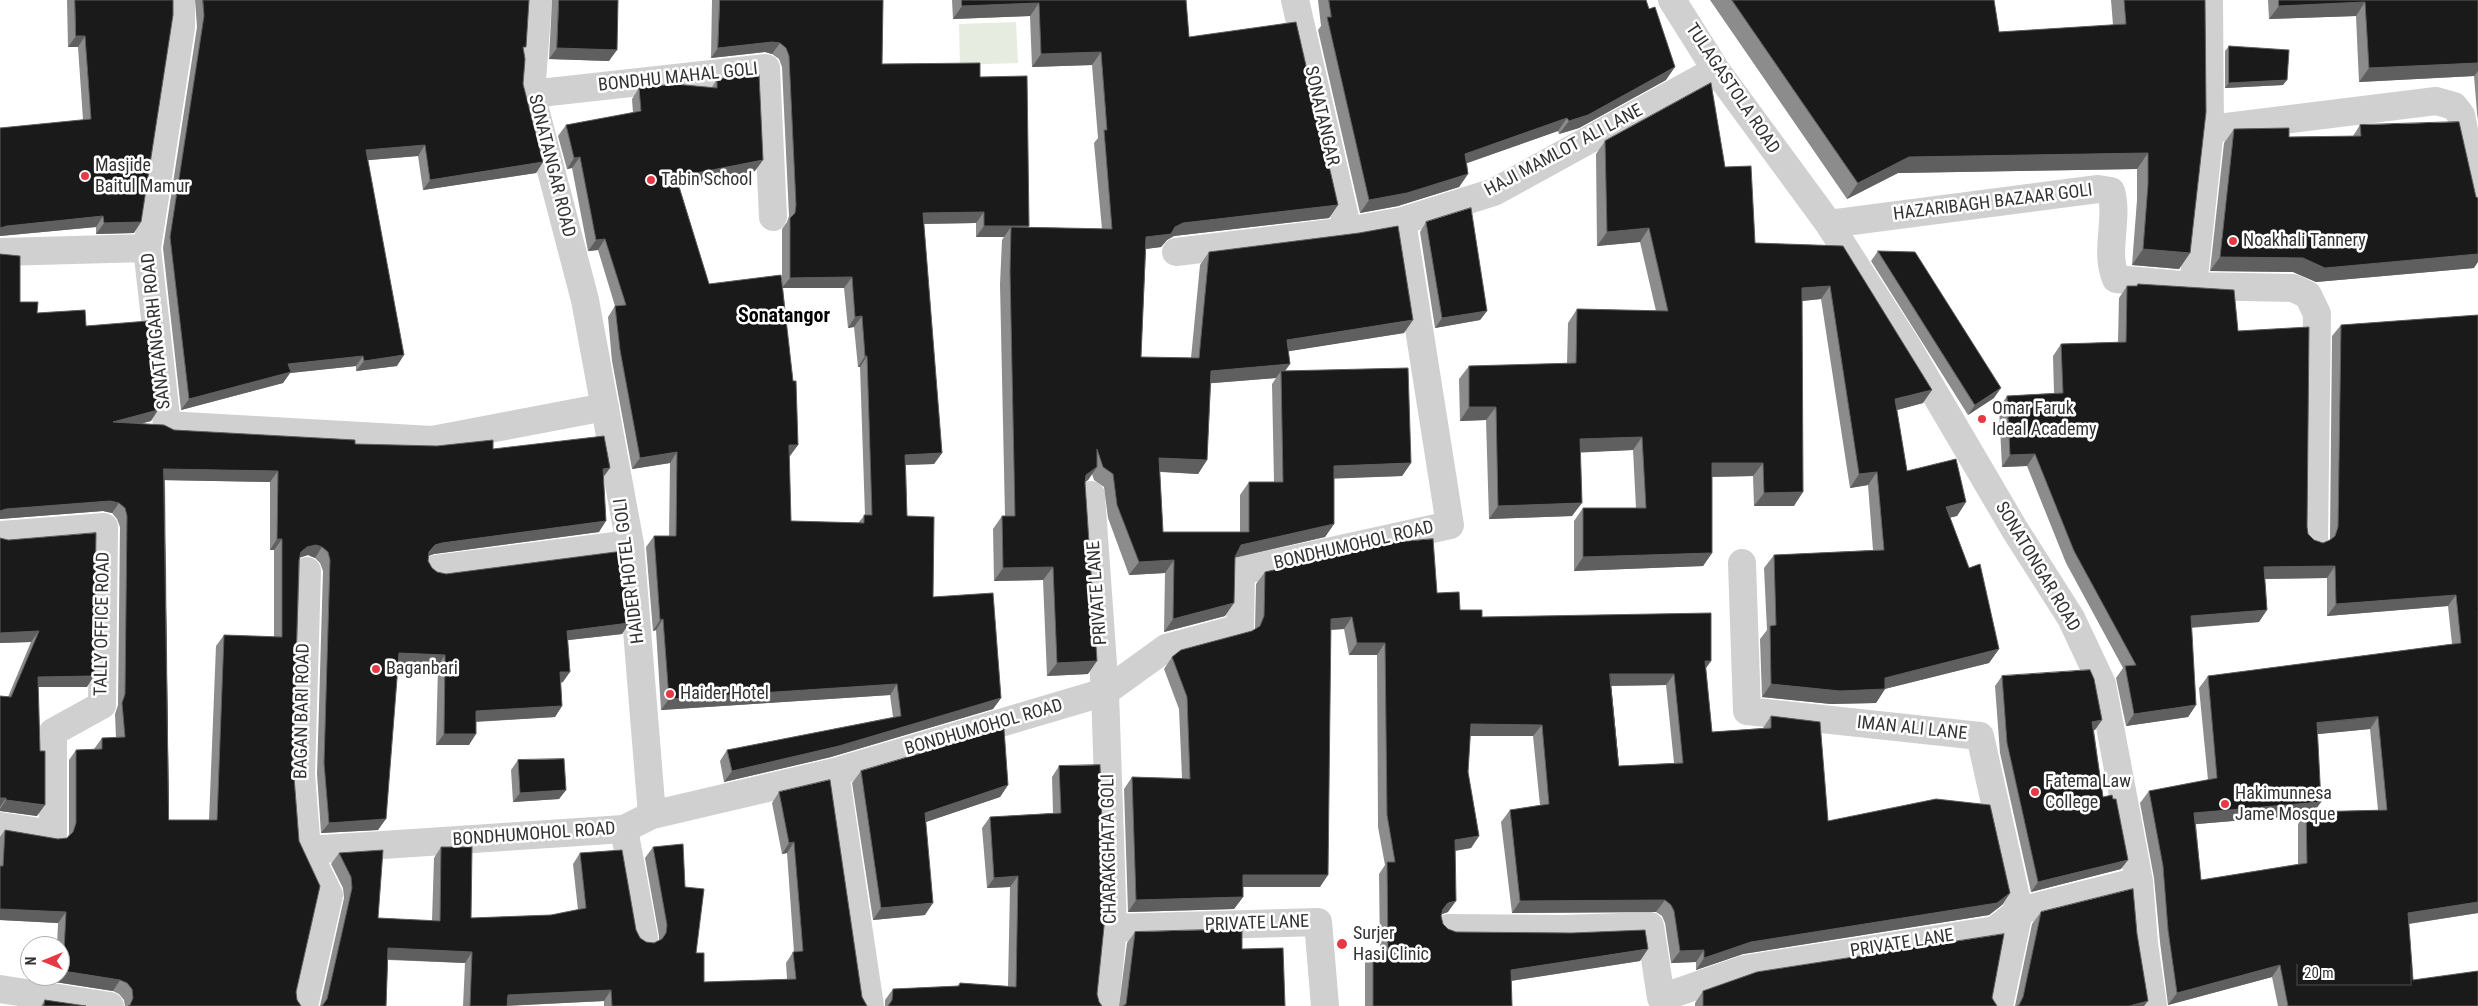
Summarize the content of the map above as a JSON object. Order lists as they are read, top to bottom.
{
  "streets": {
    "street": [
      "BONDHU MAHAL GOLI",
      "TULAGASTOLA ROAD",
      "SONATANGAR",
      "HAJI MAMLOT ALI LANE",
      "SONATANGAR ROAD",
      "HAZARIBAGH BAZAAR GOLI",
      "SANATANGARH ROAD",
      "BONDHUMOHOL ROAD",
      "SONATONGAR ROAD",
      "HAIDER HOTEL GOLI",
      "PRIVATE LANE",
      "TALLY OFFICE ROAD",
      "BAGAN BARI ROAD",
      "IMAN ALI LANE",
      "CHARAKGHATA GOLI"
    ]
  },
  "crossings": [
    ["BONDHU MAHAL GOLI", "SONATANGAR ROAD"],
    ["TULAGASTOLA ROAD", "HAJI MAMLOT ALI LANE"],
    ["TULAGASTOLA ROAD", "SONATONGAR ROAD"],
    ["SONATANGAR", "HAJI MAMLOT ALI LANE"],
    ["HAJI MAMLOT ALI LANE", "BONDHUMOHOL ROAD"],
    ["SONATANGAR ROAD", "HAIDER HOTEL GOLI"],
    ["HAZARIBAGH BAZAAR GOLI", "SONATONGAR ROAD"],
    ["SANATANGARH ROAD", "HAIDER HOTEL GOLI"],
    ["BONDHUMOHOL ROAD", "HAIDER HOTEL GOLI"],
    ["BONDHUMOHOL ROAD", "PRIVATE LANE"],
    ["BONDHUMOHOL ROAD", "BAGAN BARI ROAD"],
    ["BONDHUMOHOL ROAD", "CHARAKGHATA GOLI"],
    ["SONATONGAR ROAD", "PRIVATE LANE"],
    ["PRIVATE LANE", "IMAN ALI LANE"],
    ["PRIVATE LANE", "CHARAKGHATA GOLI"]
  ],
  "districts": ["Sonatangor"],
  "places": [
    "Masjide Baitul Mamur",
    "Tabin School",
    "Noakhali Tannery",
    "Omar Faruk Ideal Academy",
    "Baganbari",
    "Haider Hotel",
    "Fatema Law College",
    "Hakimunnesa Jame Mosque",
    "Surjer Hasi Clinic"
  ],
  "scale_bar": "20 m",
  "north": "left"
}
